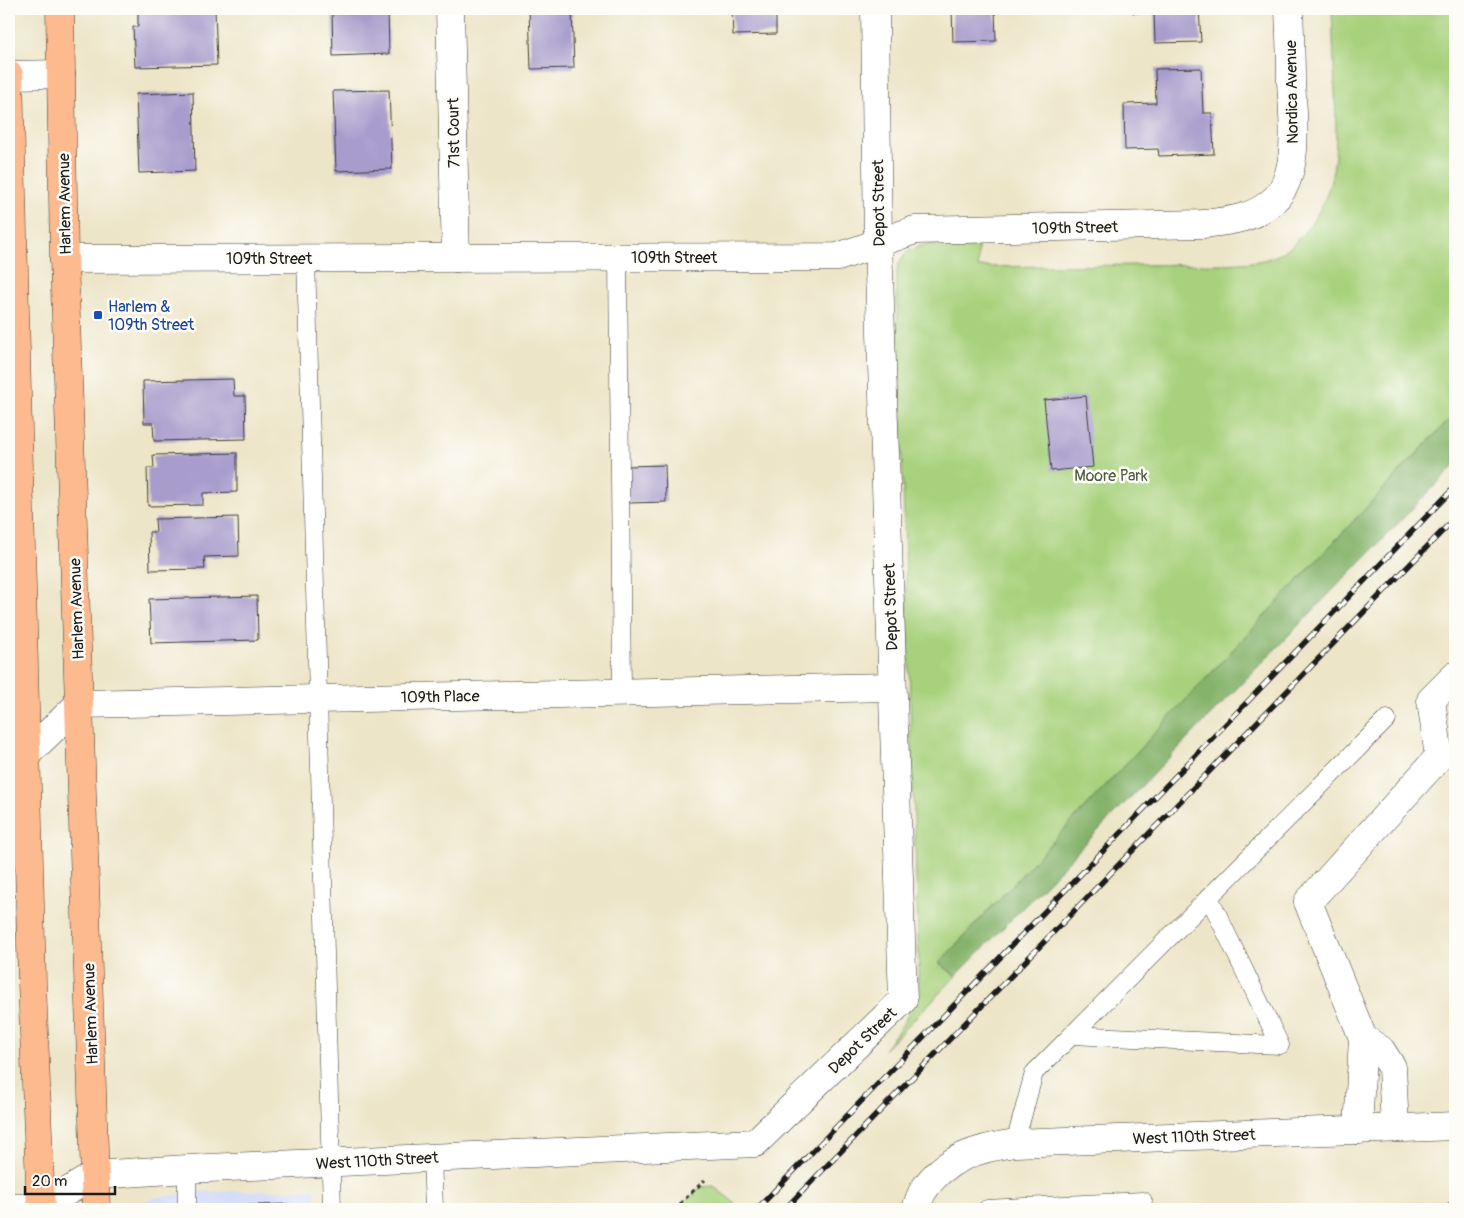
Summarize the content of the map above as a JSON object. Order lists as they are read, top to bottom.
{
  "streets": {
    "main road": ["Harlem Avenue"],
    "street": [
      "Nordica Avenue",
      "71st Court",
      "Depot Street",
      "109th Street",
      "109th Place",
      "West 110th Street"
    ]
  },
  "crossings": [
    ["Nordica Avenue", "109th Street"],
    ["71st Court", "109th Street"],
    ["Depot Street", "109th Street"],
    ["Depot Street", "109th Place"],
    ["Depot Street", "West 110th Street"],
    ["Harlem Avenue", "109th Street"],
    ["Harlem Avenue", "109th Place"],
    ["Harlem Avenue", "West 110th Street"]
  ],
  "parks": ["Moore Park"],
  "places": {
    "transit": ["Harlem & 109th Street"]
  },
  "scale_bar": "20 m"
}
